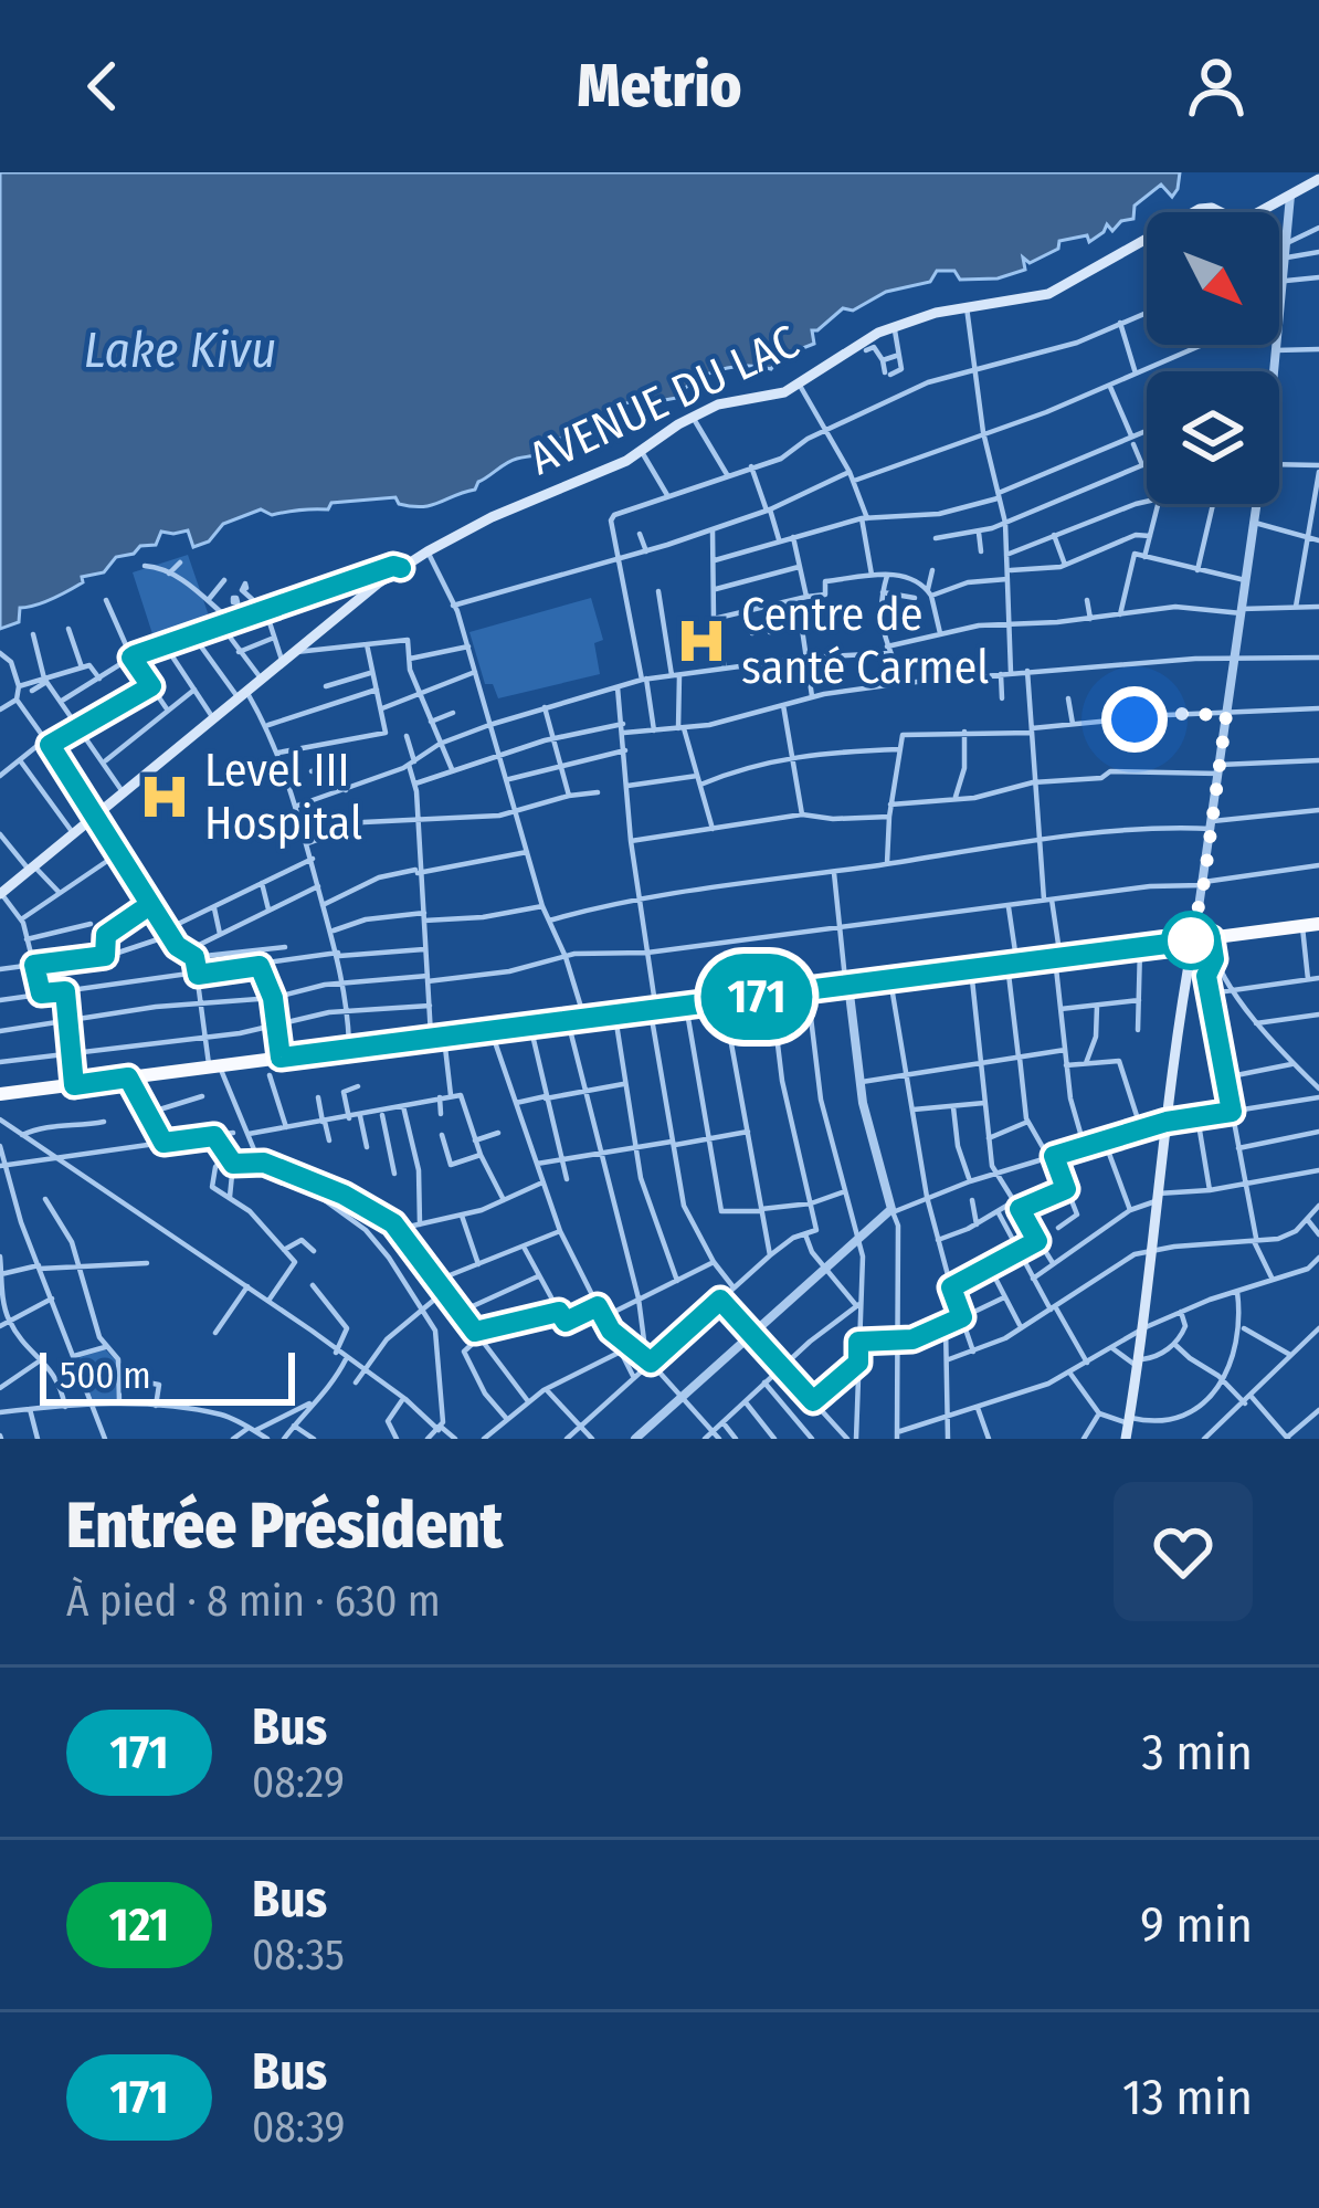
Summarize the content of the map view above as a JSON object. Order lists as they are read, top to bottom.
{
  "streets": {
    "main road": ["AVENUE DU LAC"]
  },
  "water": ["Lake Kivu"],
  "places": {
    "hospital": ["Centre de santé Carmel", "Level III Hospital"]
  },
  "lines": ["bus line 171"],
  "scale_bar": "500 m",
  "north": "bottom right",
  "page": {
    "header": "Metrio",
    "on_map": "171",
    "scale": "500 m",
    "heading": ["Entrée Président", "À pied · 8 min · 630 m"],
    "list": [
      {
        "mark": "171",
        "name": "Bus",
        "note": "08:29",
        "value": "3 min"
      },
      {
        "mark": "121",
        "name": "Bus",
        "note": "08:35",
        "value": "9 min"
      },
      {
        "mark": "171",
        "name": "Bus",
        "note": "08:39",
        "value": "13 min"
      }
    ]
  }
}
